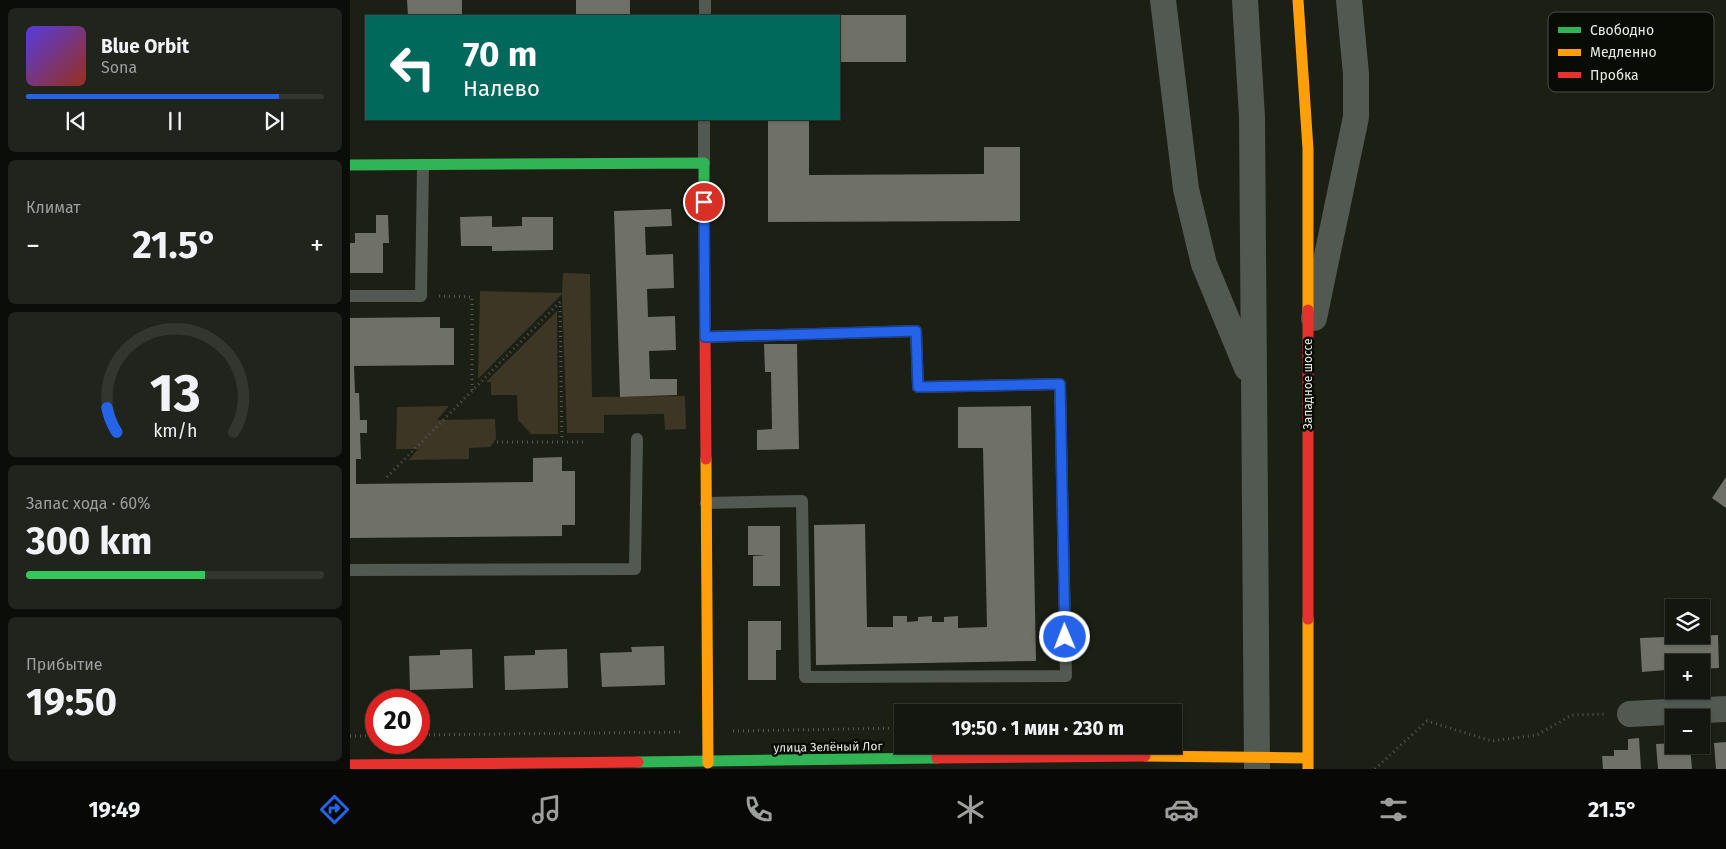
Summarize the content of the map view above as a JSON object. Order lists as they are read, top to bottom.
{
  "streets": {
    "street": ["Западное шоссе", "улица Зелёный Лог"]
  },
  "crossings": [
    ["Западное шоссе", "улица Зелёный Лог"]
  ],
  "legend": ["Свободно", "Медленно", "Пробка"],
  "page": {
    "turn": ["70 m", "Налево"],
    "song": ["Blue Orbit", "Sona"],
    "tile": [
      "Климат",
      ["Запас хода · 60%", "300 km"],
      ["Прибытие", "19:50"]
    ],
    "heat": ["−", "21.5°", "+"],
    "map_buttons": ["+", "−"],
    "limit": "20",
    "trip": "19:50 · 1 мин · 230 m",
    "tabs": ["19:49", "21.5°"],
    "gauge": ["13", "km/h"]
  }
}
